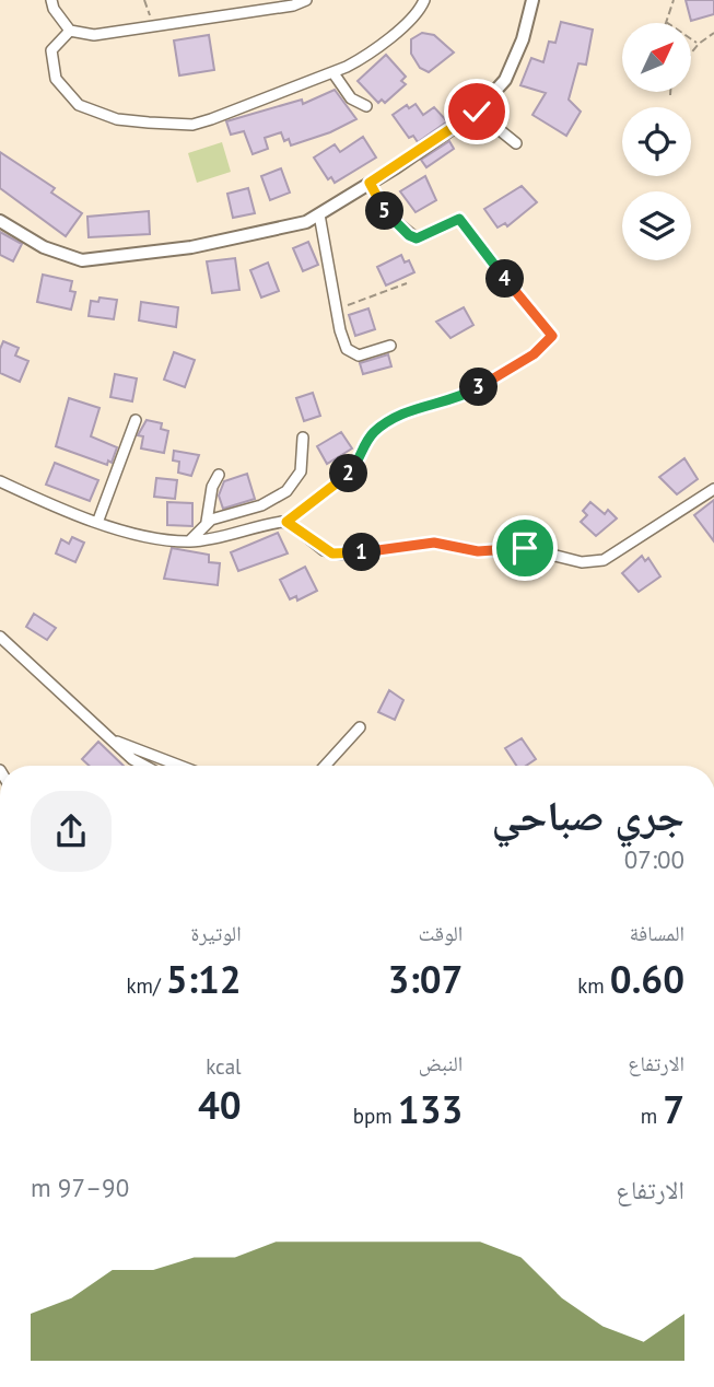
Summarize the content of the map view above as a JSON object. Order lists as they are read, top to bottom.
{
  "north": "top right",
  "page": {
    "pins": [
      "5",
      "4",
      "3",
      "2",
      "1"
    ],
    "heading": ["جري صباحي", "07:00"],
    "stats": [
      ["المسافة", "0.60 km"],
      ["الوقت", "3:07"],
      ["الوتيرة", "5:12 /km"],
      ["الارتفاع", "7 m"],
      ["النبض", "133 bpm"],
      ["kcal", "40"]
    ],
    "chart": ["الارتفاع", "90–97 m"]
  }
}
